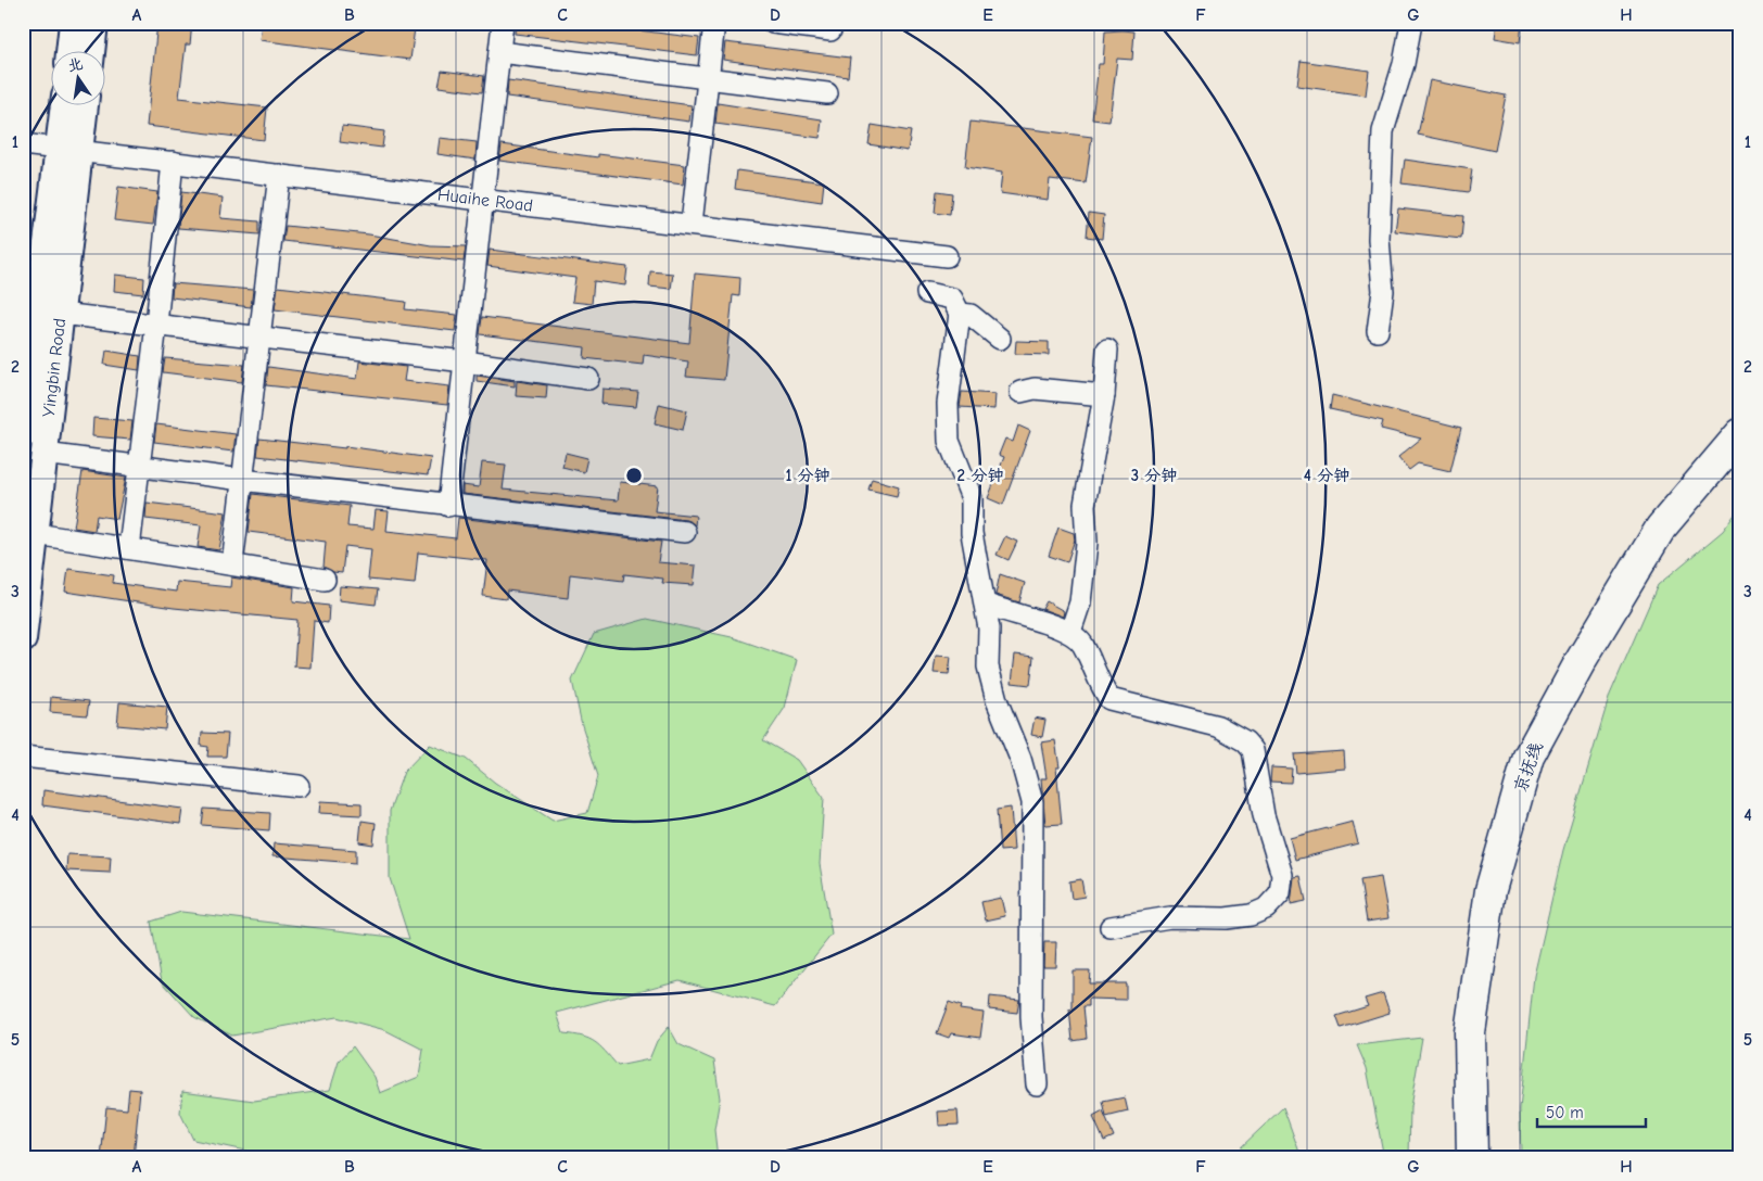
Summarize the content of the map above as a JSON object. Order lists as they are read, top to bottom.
{
  "streets": {
    "highway": ["京抚线"],
    "main road": ["Yingbin Road"],
    "street": ["Huaihe Road"]
  },
  "crossings": [
    ["Huaihe Road", "Yingbin Road"]
  ],
  "scale_bar": "50 m",
  "north": "top",
  "grid": {
    "columns": [
      "A",
      "B",
      "C",
      "D",
      "E",
      "F",
      "G",
      "H"
    ],
    "rows": [
      "1",
      "2",
      "3",
      "4",
      "5"
    ]
  },
  "rings": [
    "1 分钟",
    "2 分钟",
    "3 分钟",
    "4 分钟"
  ]
}
